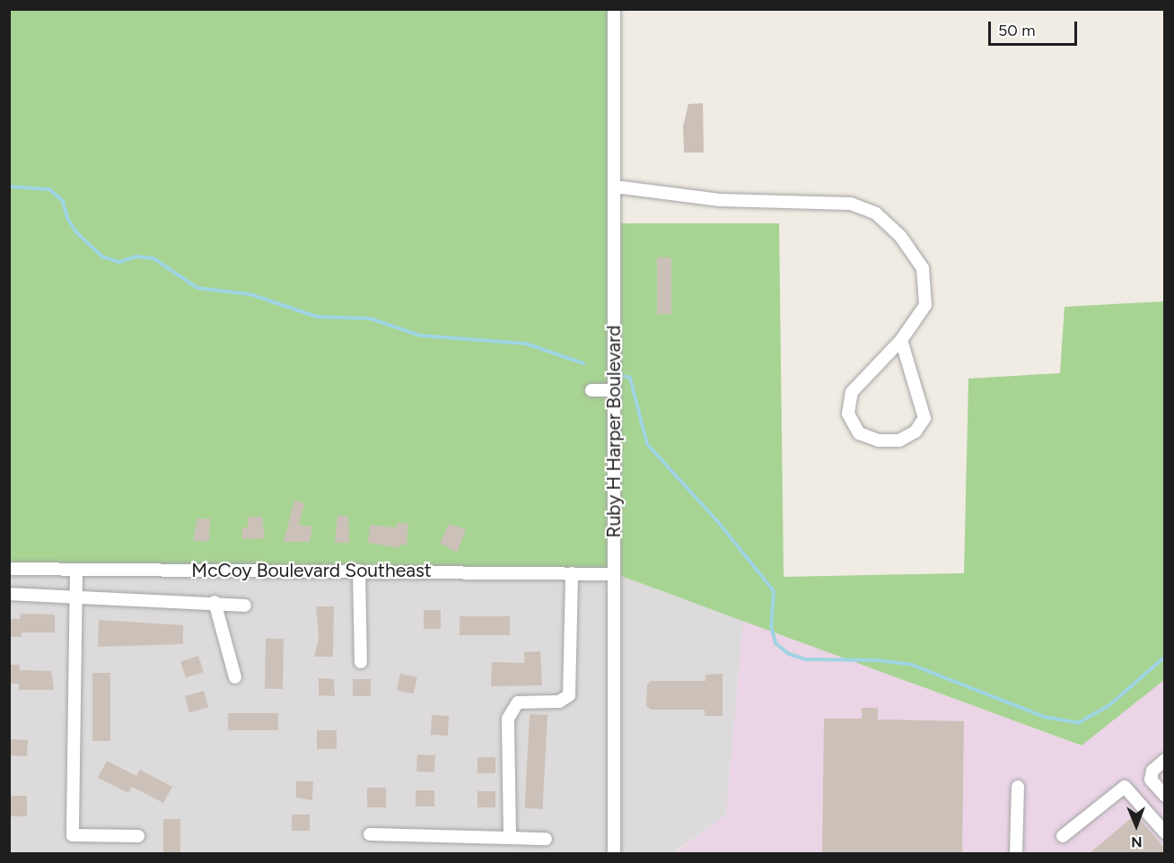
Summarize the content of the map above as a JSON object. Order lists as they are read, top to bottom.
{
  "streets": {
    "street": ["Ruby H Harper Boulevard", "McCoy Boulevard Southeast"]
  },
  "crossings": [
    ["Ruby H Harper Boulevard", "McCoy Boulevard Southeast"]
  ],
  "scale_bar": "50 m",
  "north": "bottom"
}
